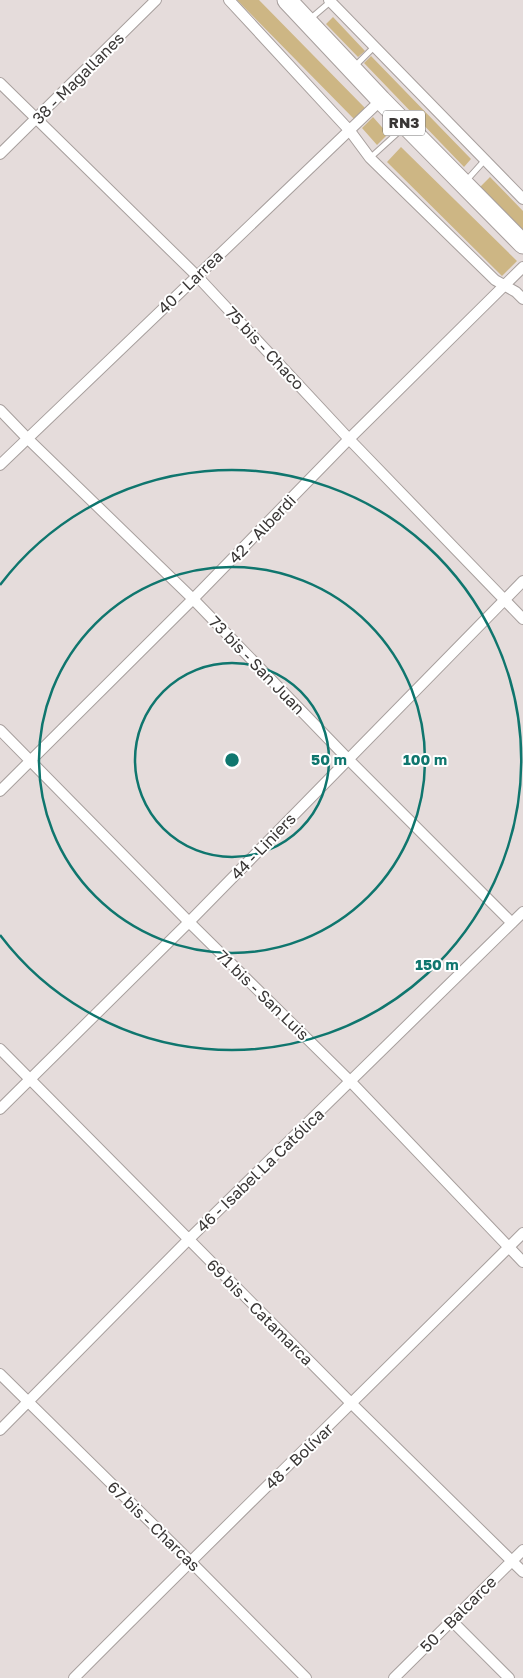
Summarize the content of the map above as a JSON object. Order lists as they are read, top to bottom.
{
  "streets": {
    "highway": ["RN3"],
    "street": [
      "38 - Magallanes",
      "40 - Larrea",
      "75 bis - Chaco",
      "42 - Alberdi",
      "73 bis - San Juan",
      "44 - Liniers",
      "71 bis - San Luis",
      "46 - Isabel La Católica",
      "69 bis - Catamarca",
      "48 - Bolívar",
      "67 bis - Charcas",
      "50 - Balcarce"
    ]
  },
  "crossings": [
    ["38 - Magallanes", "75 bis - Chaco"],
    ["RN3", "40 - Larrea"],
    ["40 - Larrea", "75 bis - Chaco"],
    ["40 - Larrea", "73 bis - San Juan"],
    ["75 bis - Chaco", "42 - Alberdi"],
    ["75 bis - Chaco", "44 - Liniers"],
    ["42 - Alberdi", "73 bis - San Juan"],
    ["42 - Alberdi", "71 bis - San Luis"],
    ["73 bis - San Juan", "44 - Liniers"],
    ["73 bis - San Juan", "46 - Isabel La Católica"],
    ["44 - Liniers", "71 bis - San Luis"],
    ["44 - Liniers", "69 bis - Catamarca"],
    ["71 bis - San Luis", "46 - Isabel La Católica"],
    ["71 bis - San Luis", "48 - Bolívar"],
    ["46 - Isabel La Católica", "69 bis - Catamarca"],
    ["46 - Isabel La Católica", "67 bis - Charcas"],
    ["69 bis - Catamarca", "48 - Bolívar"],
    ["69 bis - Catamarca", "50 - Balcarce"],
    ["48 - Bolívar", "67 bis - Charcas"]
  ],
  "rings": ["50 m", "100 m", "150 m"]
}
